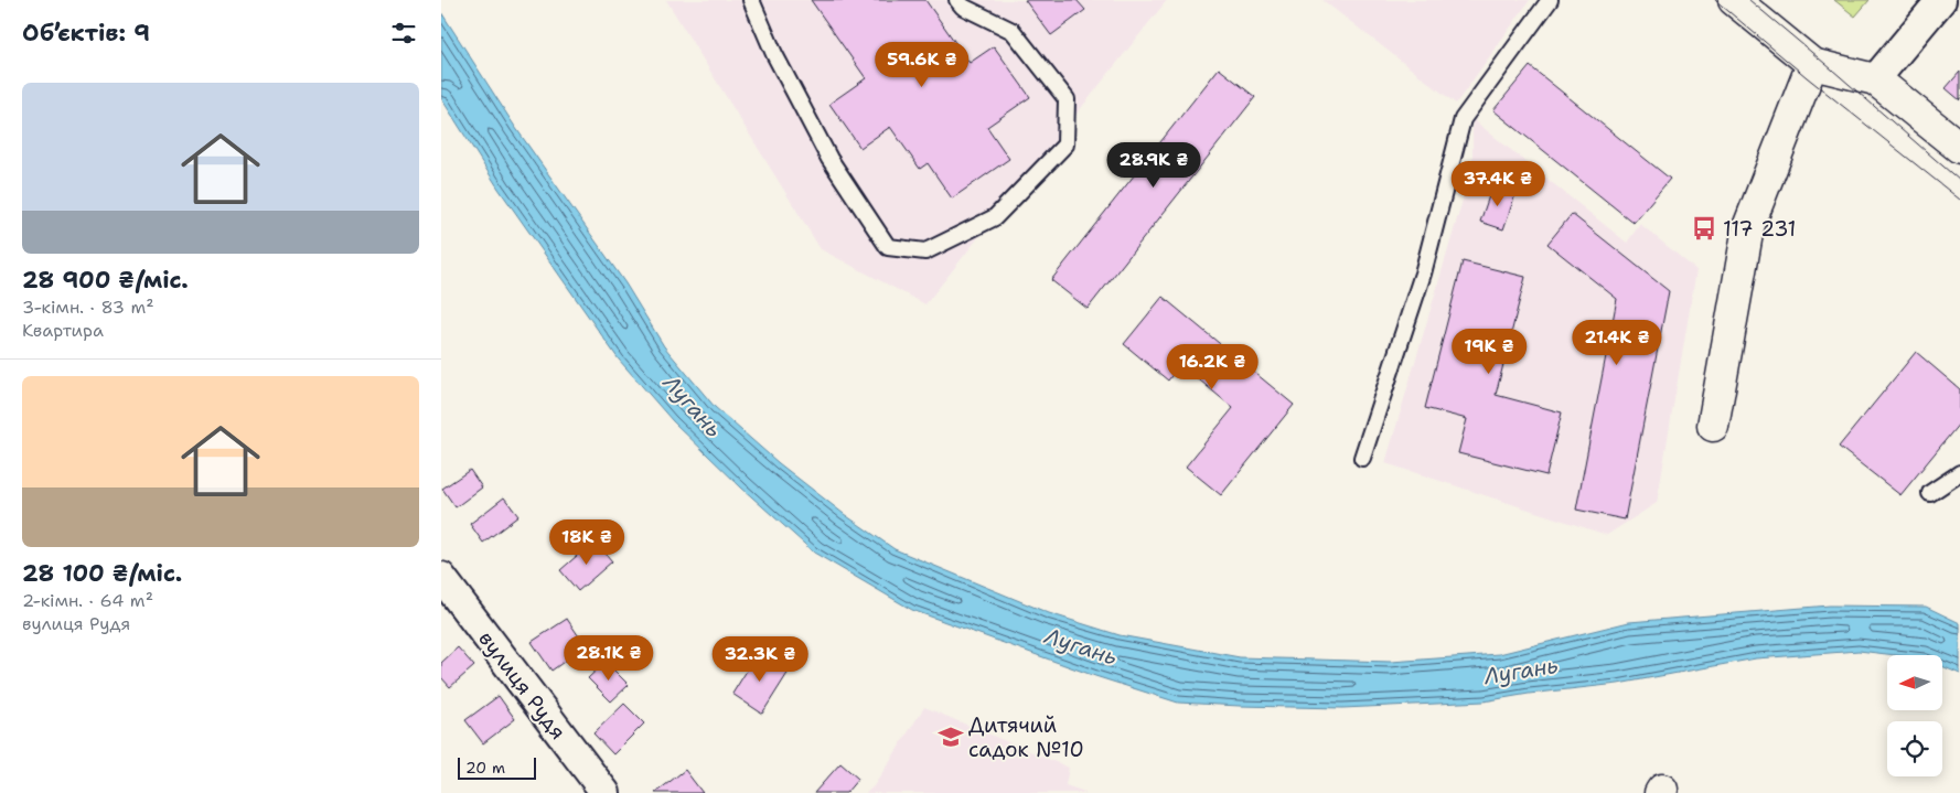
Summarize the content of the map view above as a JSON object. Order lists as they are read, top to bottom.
{
  "streets": {
    "street": ["вулиця Рудя"]
  },
  "water": ["Лугань"],
  "places": {
    "bus stop": ["117 231"],
    "school or university": ["Дитячий садок №10"]
  },
  "scale_bar": "20 m",
  "north": "left",
  "page": {
    "heading": "Об’єктів: 9",
    "price": [
      "59.6K ₴",
      "28.9K ₴",
      "37.4K ₴",
      "21.4K ₴",
      "19K ₴",
      "16.2K ₴",
      "18K ₴",
      "28.1K ₴",
      "32.3K ₴"
    ],
    "list": [
      {
        "name": "28 900 ₴/міс.",
        "note": "3-кімн. · 83 m² · Квартира"
      },
      {
        "name": "28 100 ₴/міс.",
        "note": "2-кімн. · 64 m² · вулиця Рудя"
      }
    ],
    "scale": "20 m"
  }
}
